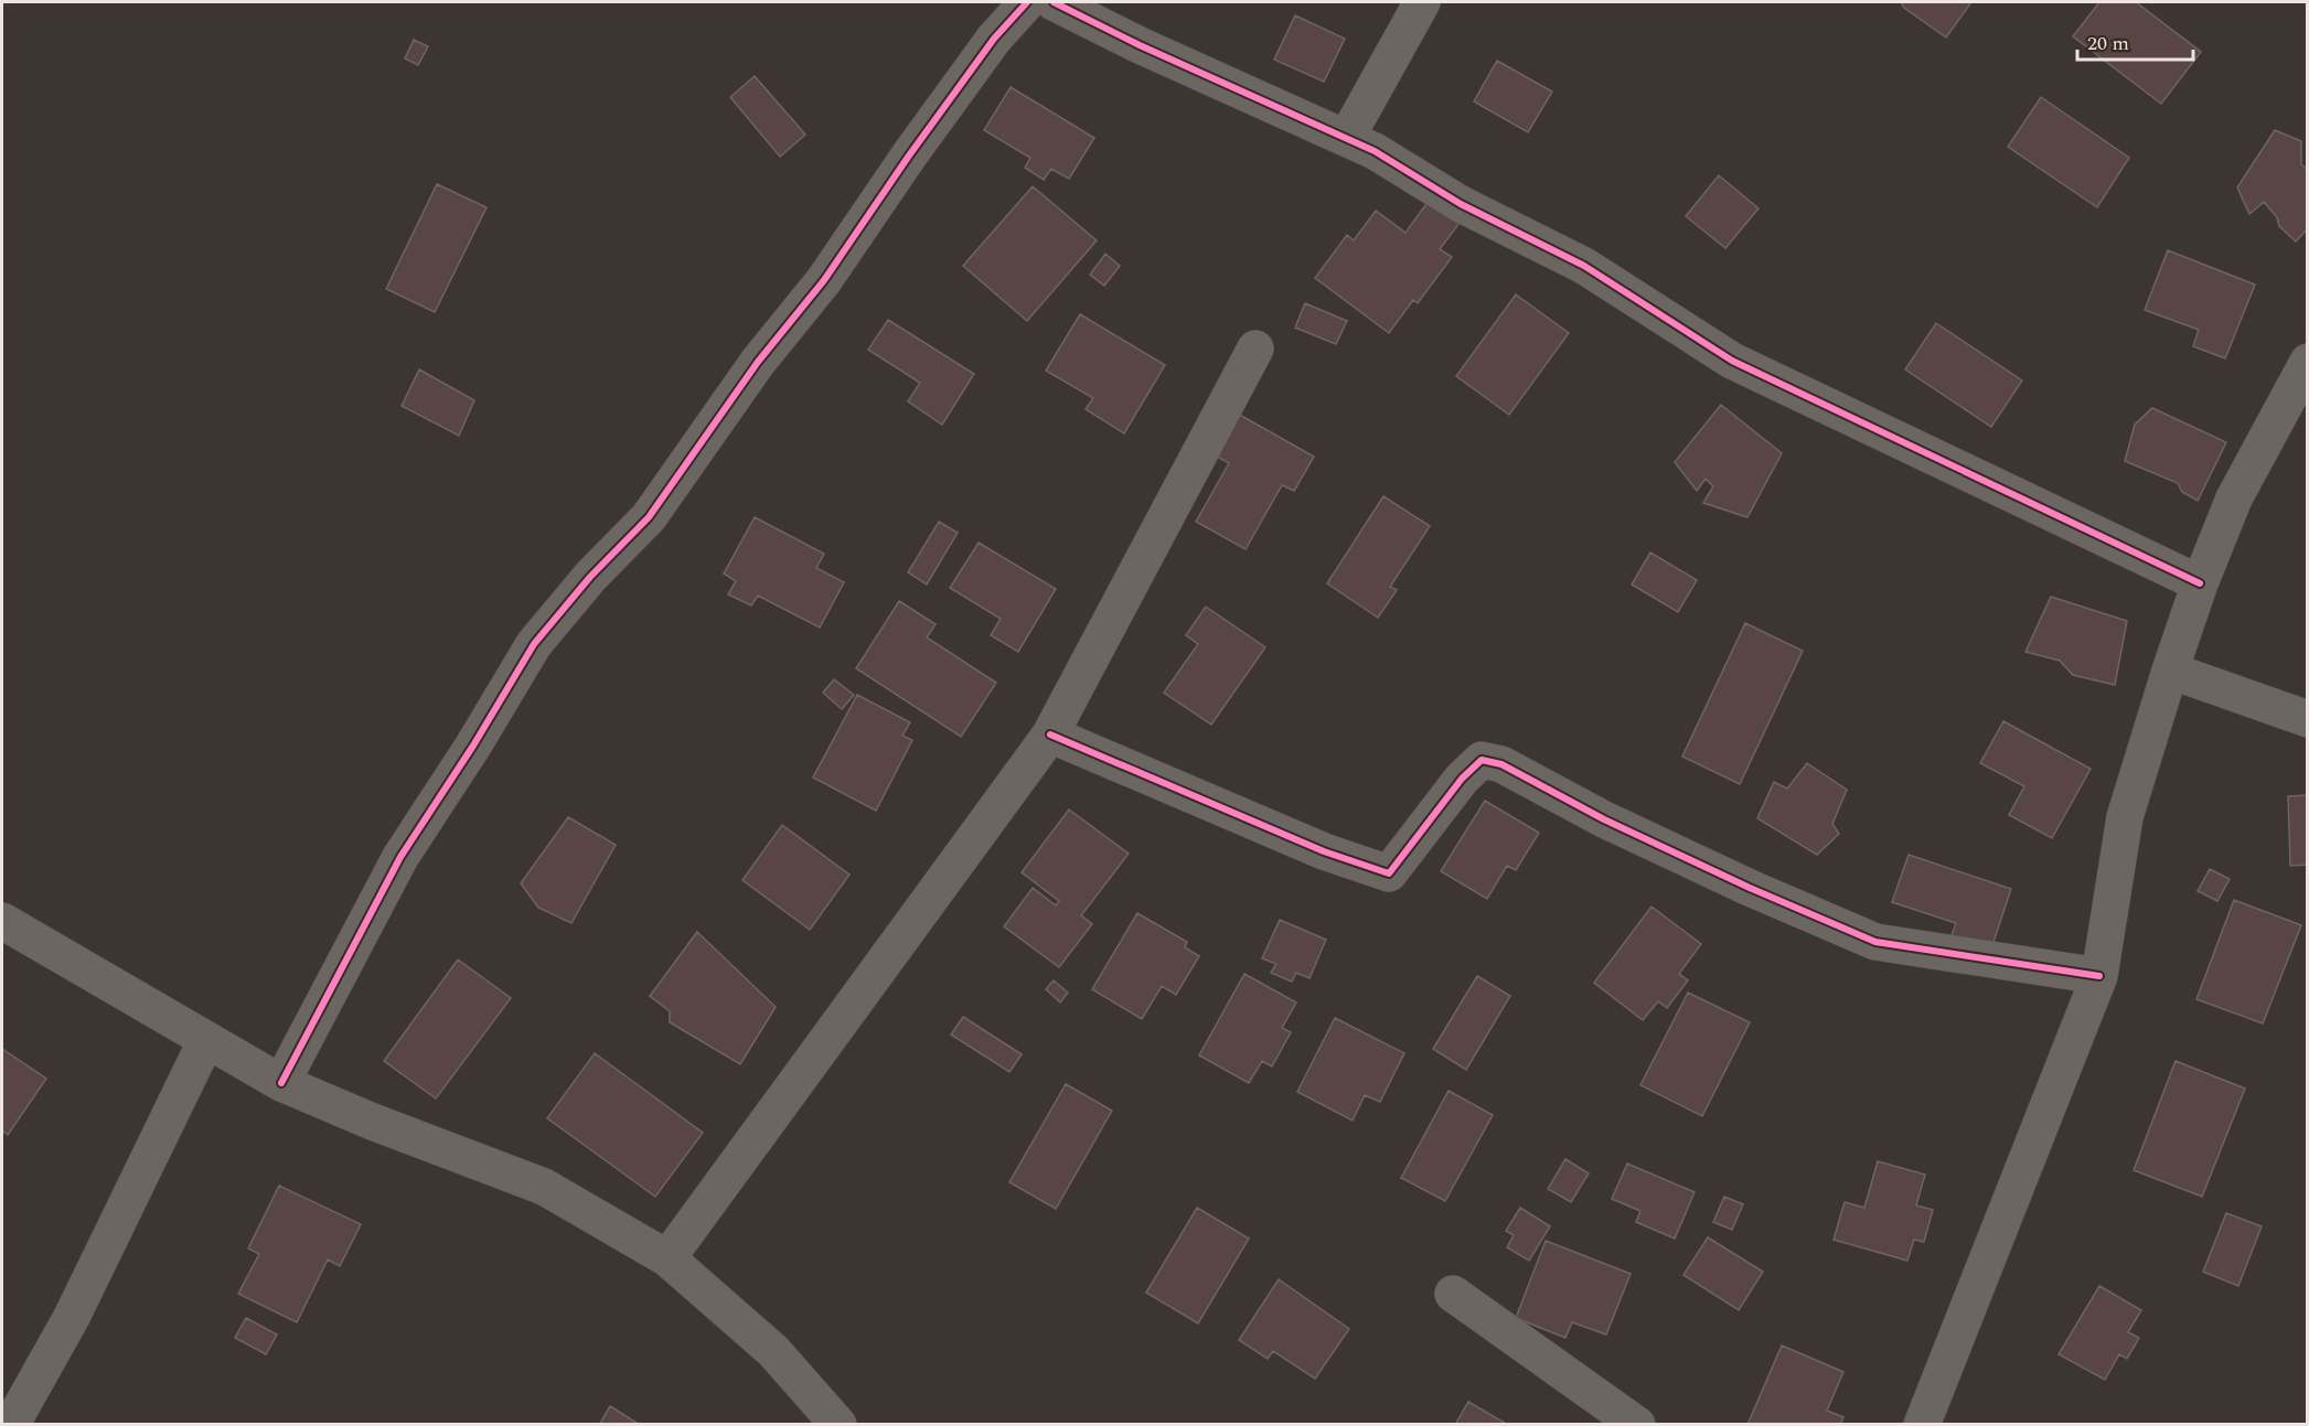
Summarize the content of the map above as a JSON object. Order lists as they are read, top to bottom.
{
  "scale_bar": "20 m"
}
